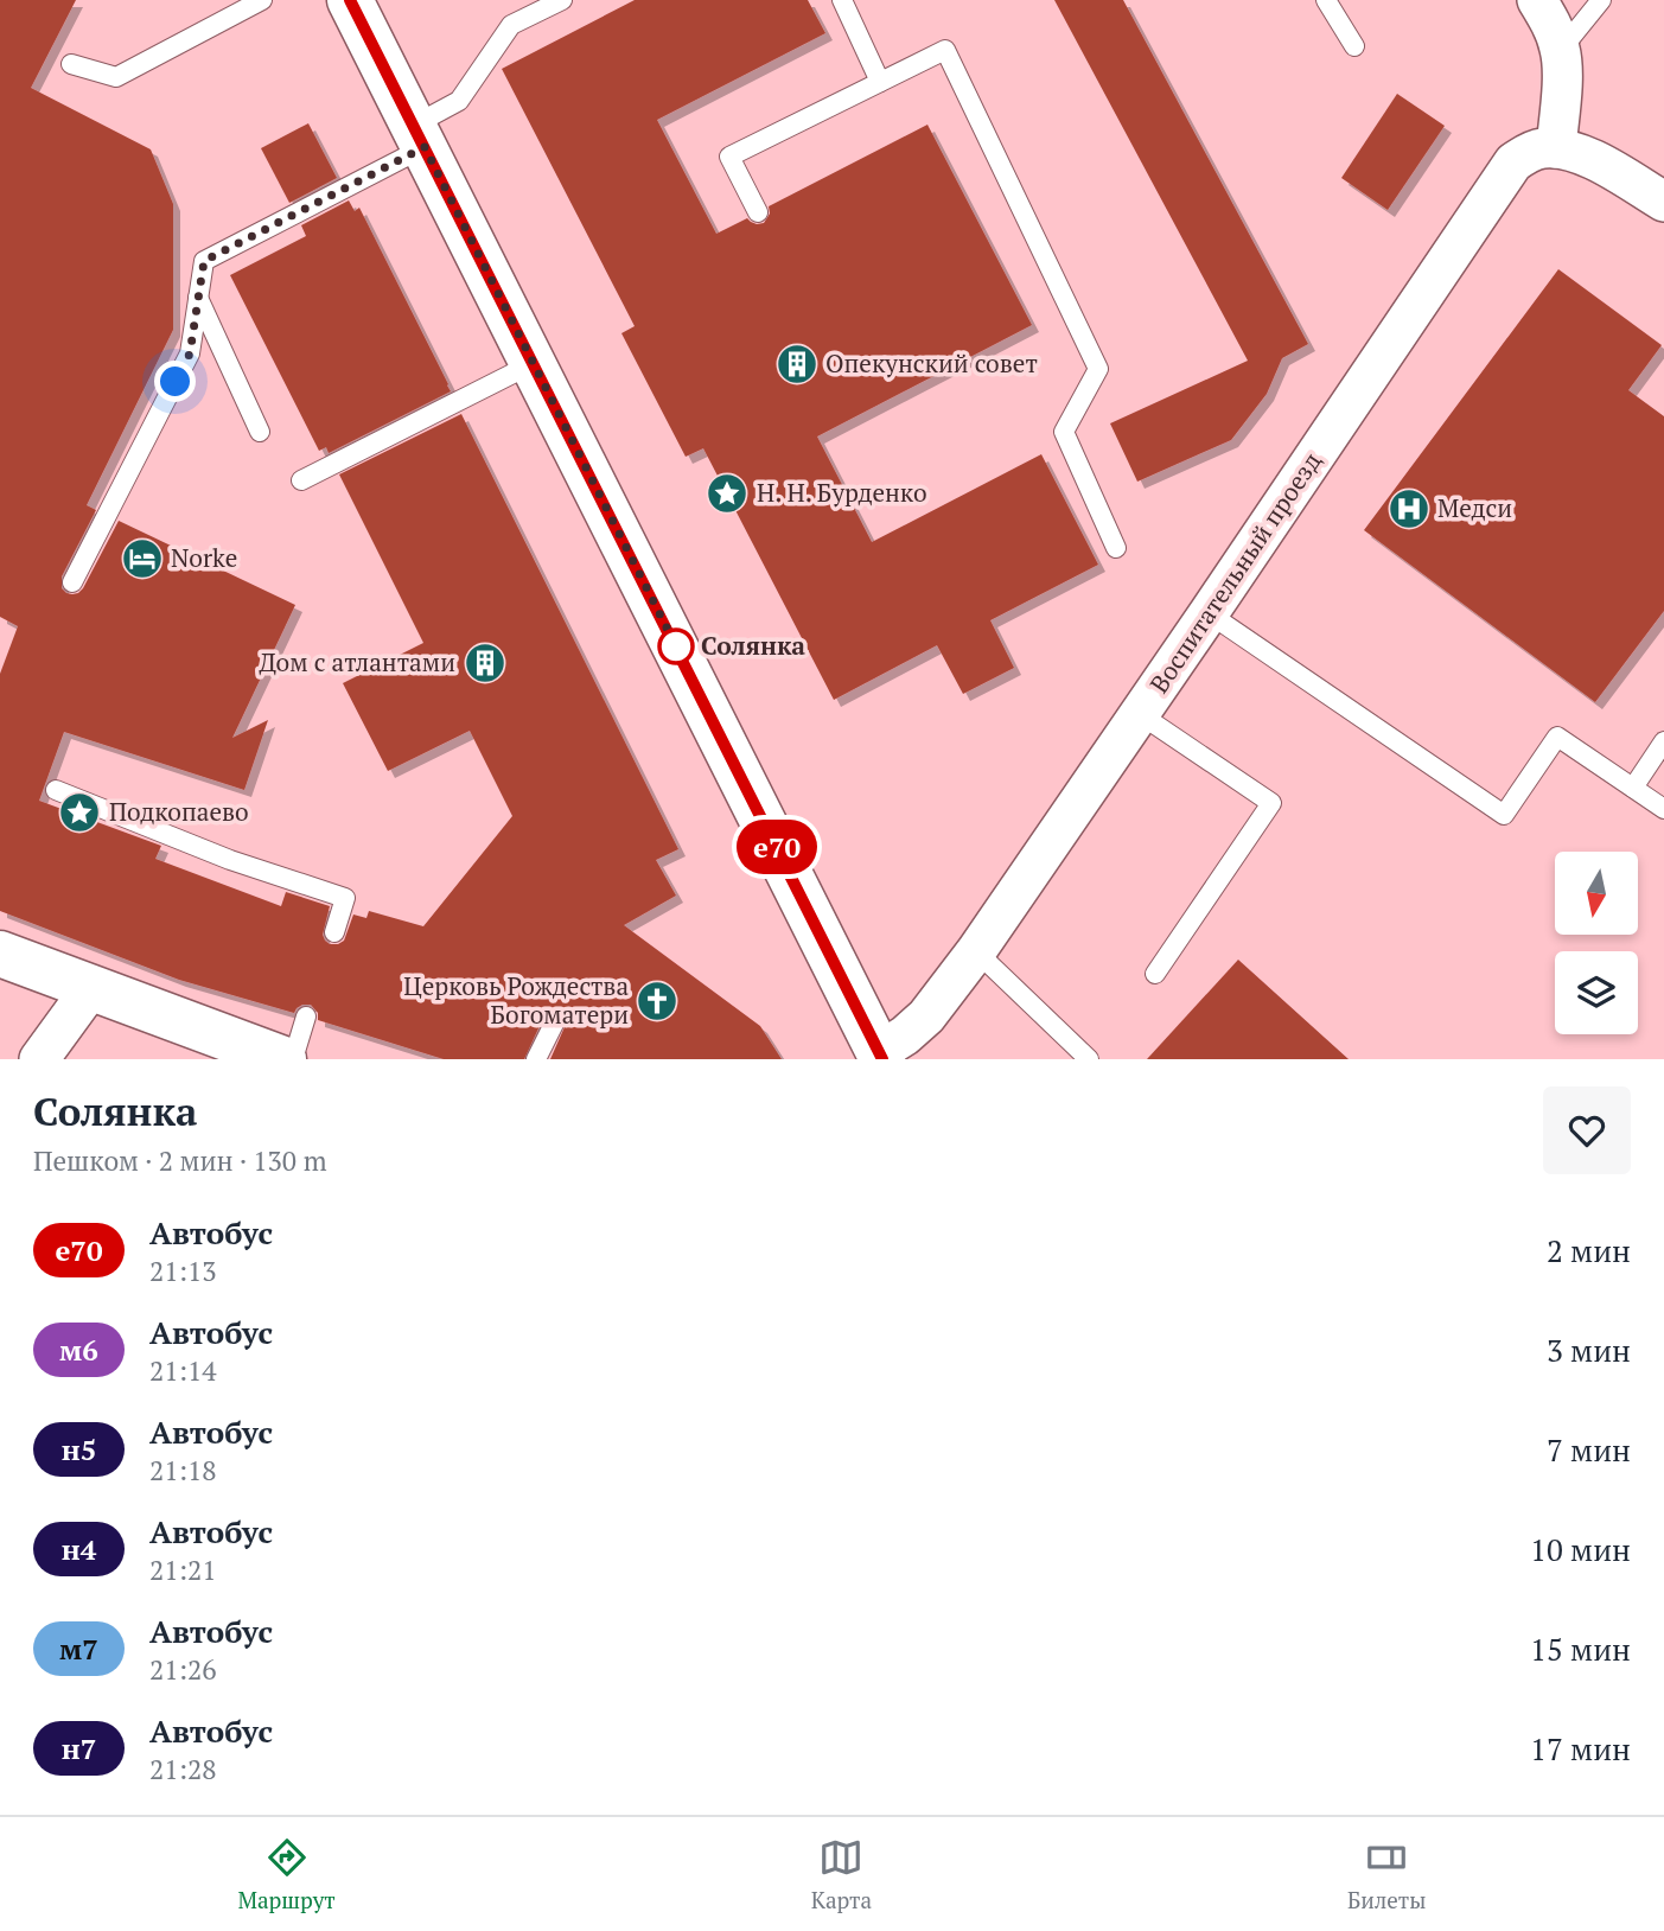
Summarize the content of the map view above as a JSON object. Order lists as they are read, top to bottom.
{
  "streets": {
    "street": ["Воспитательный проезд"]
  },
  "places": {
    "building": ["Опекунский совет", "Дом с атлантами"],
    "place": ["Н. Н. Бурденко", "Подкопаево"],
    "hospital": ["Медси"],
    "hotel": ["Norke"],
    "other": ["Солянка"],
    "church": ["Церковь Рождества Богоматери"]
  },
  "lines": ["bus line е70"],
  "north": "bottom",
  "page": {
    "on_map": "е70",
    "heading": ["Солянка", "Пешком · 2 мин · 130 m"],
    "list": [
      {
        "mark": "е70",
        "name": "Автобус",
        "note": "21:13",
        "value": "2 мин"
      },
      {
        "mark": "м6",
        "name": "Автобус",
        "note": "21:14",
        "value": "3 мин"
      },
      {
        "mark": "н5",
        "name": "Автобус",
        "note": "21:18",
        "value": "7 мин"
      },
      {
        "mark": "н4",
        "name": "Автобус",
        "note": "21:21",
        "value": "10 мин"
      },
      {
        "mark": "м7",
        "name": "Автобус",
        "note": "21:26",
        "value": "15 мин"
      },
      {
        "mark": "н7",
        "name": "Автобус",
        "note": "21:28",
        "value": "17 мин"
      }
    ],
    "tabs": ["Маршрут", "Карта", "Билеты"]
  }
}
